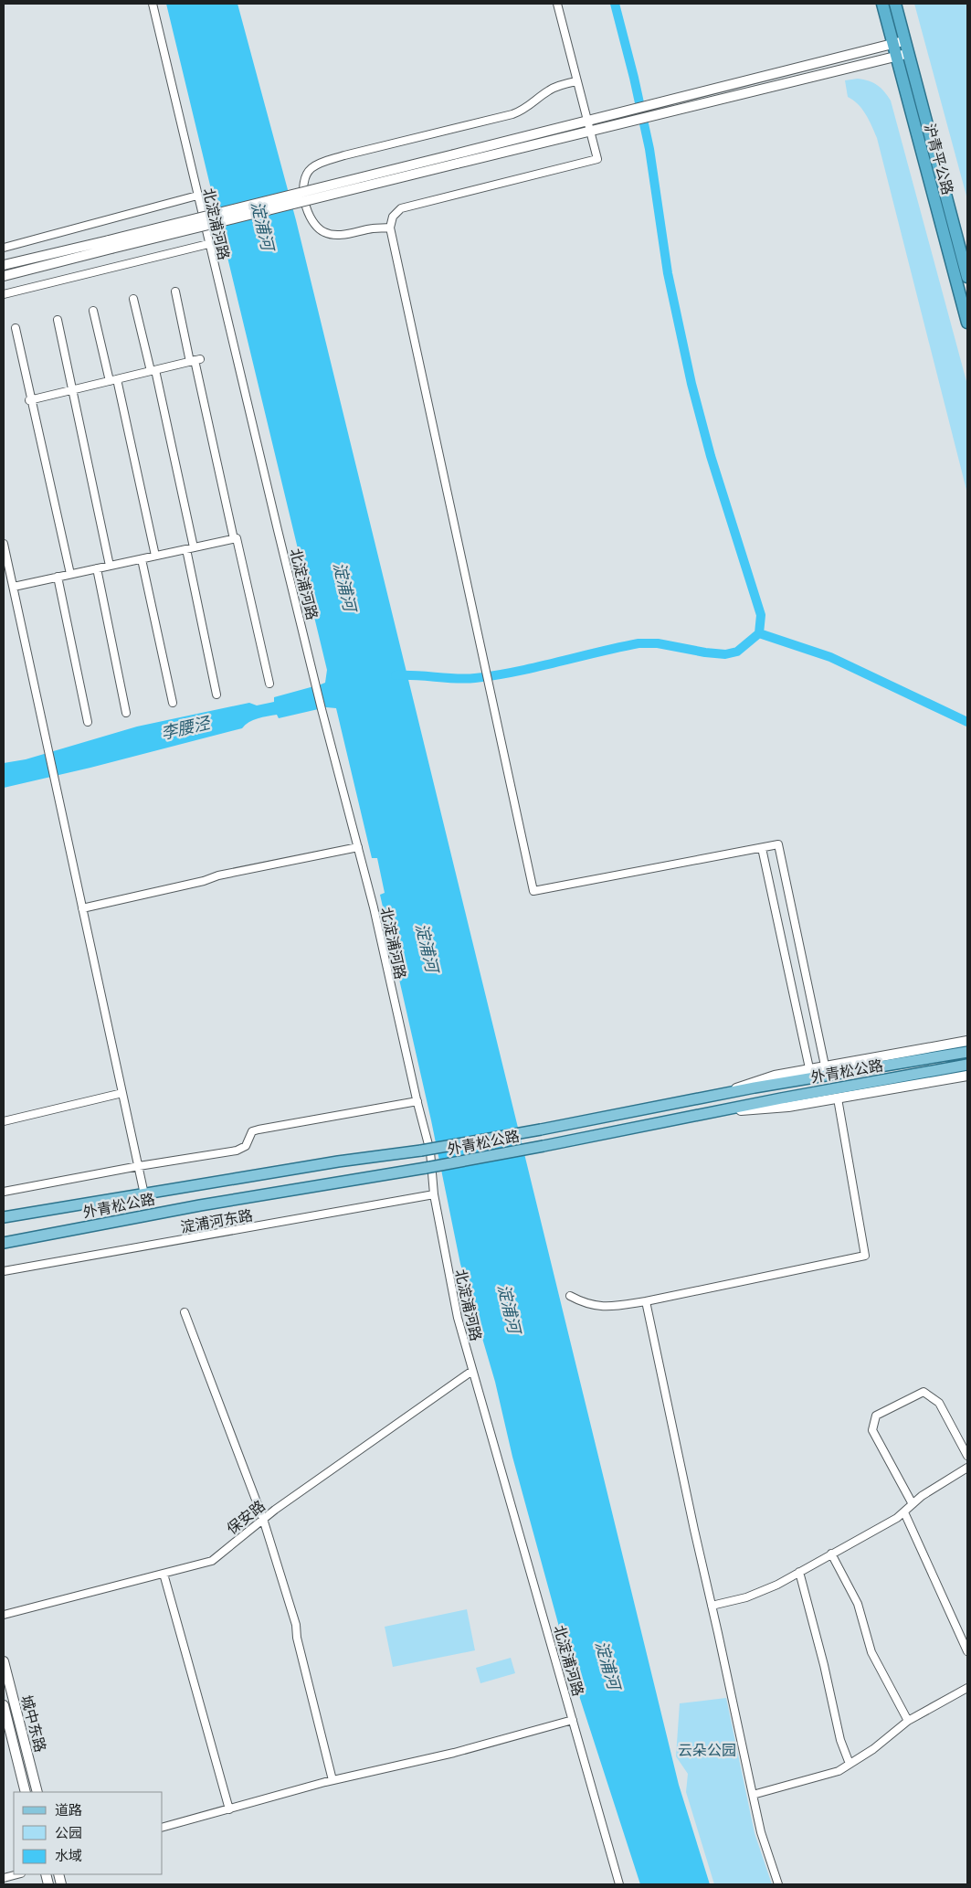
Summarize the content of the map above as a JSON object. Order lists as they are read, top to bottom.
{
  "streets": {
    "highway": ["沪青平公路"],
    "main road": ["外青松公路", "城中东路"],
    "street": ["北淀浦河路", "淀浦河东路", "保安路"]
  },
  "crossings": [
    ["北淀浦河路", "淀浦河东路"],
    ["北淀浦河路", "保安路"]
  ],
  "water": ["淀浦河", "李腰泾"],
  "parks": ["云朵公园"],
  "legend": ["道路", "公园", "水域"]
}
